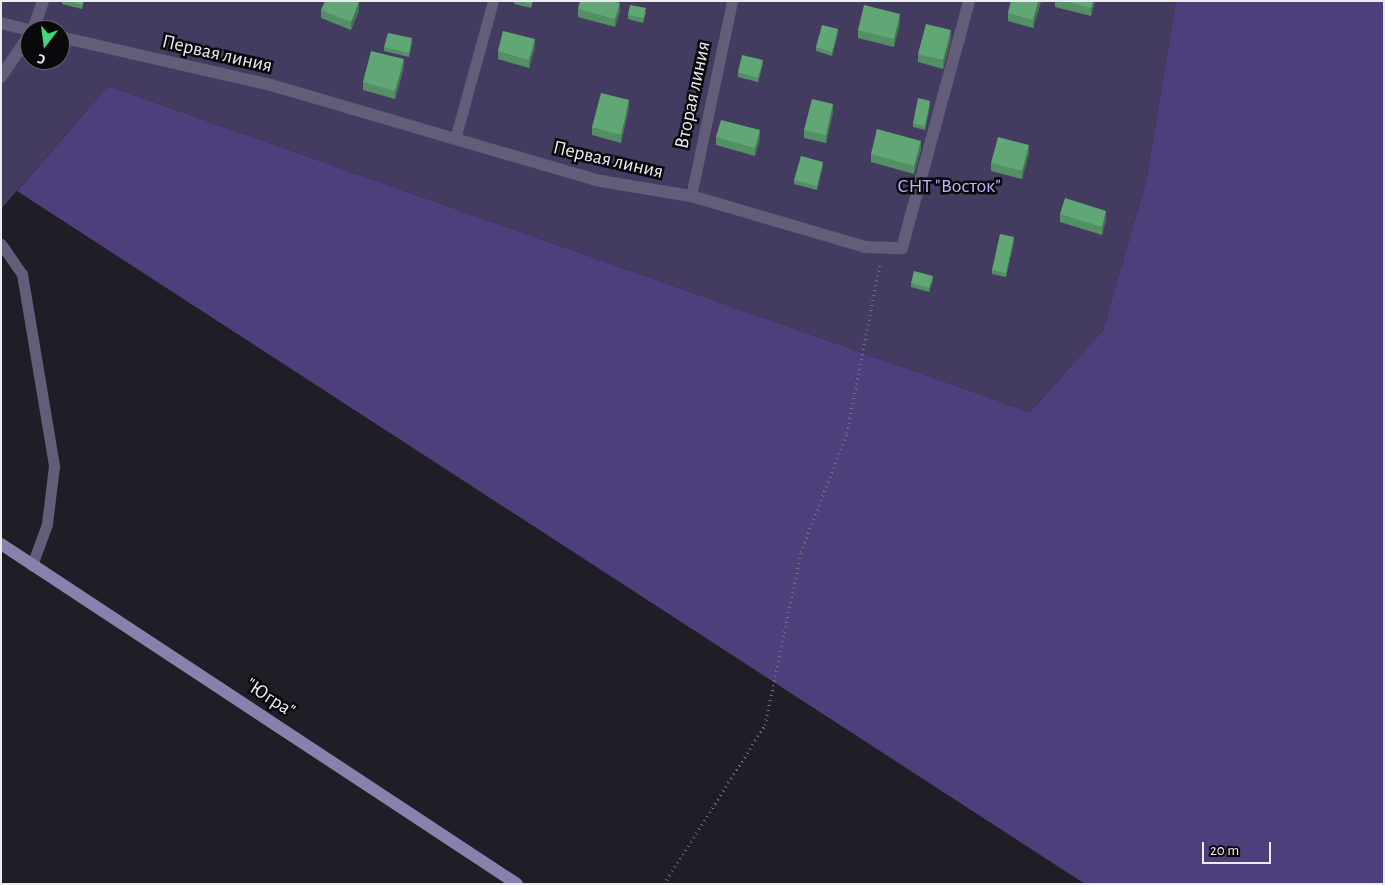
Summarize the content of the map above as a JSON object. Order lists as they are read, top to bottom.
{
  "streets": {
    "main road": ["\"Югра\""],
    "street": ["Первая линия"],
    "lane": ["Вторая линия"]
  },
  "crossings": [
    ["Первая линия", "Вторая линия"]
  ],
  "parks": ["СНТ \"Восток\""],
  "scale_bar": "20 m",
  "north": "bottom"
}
